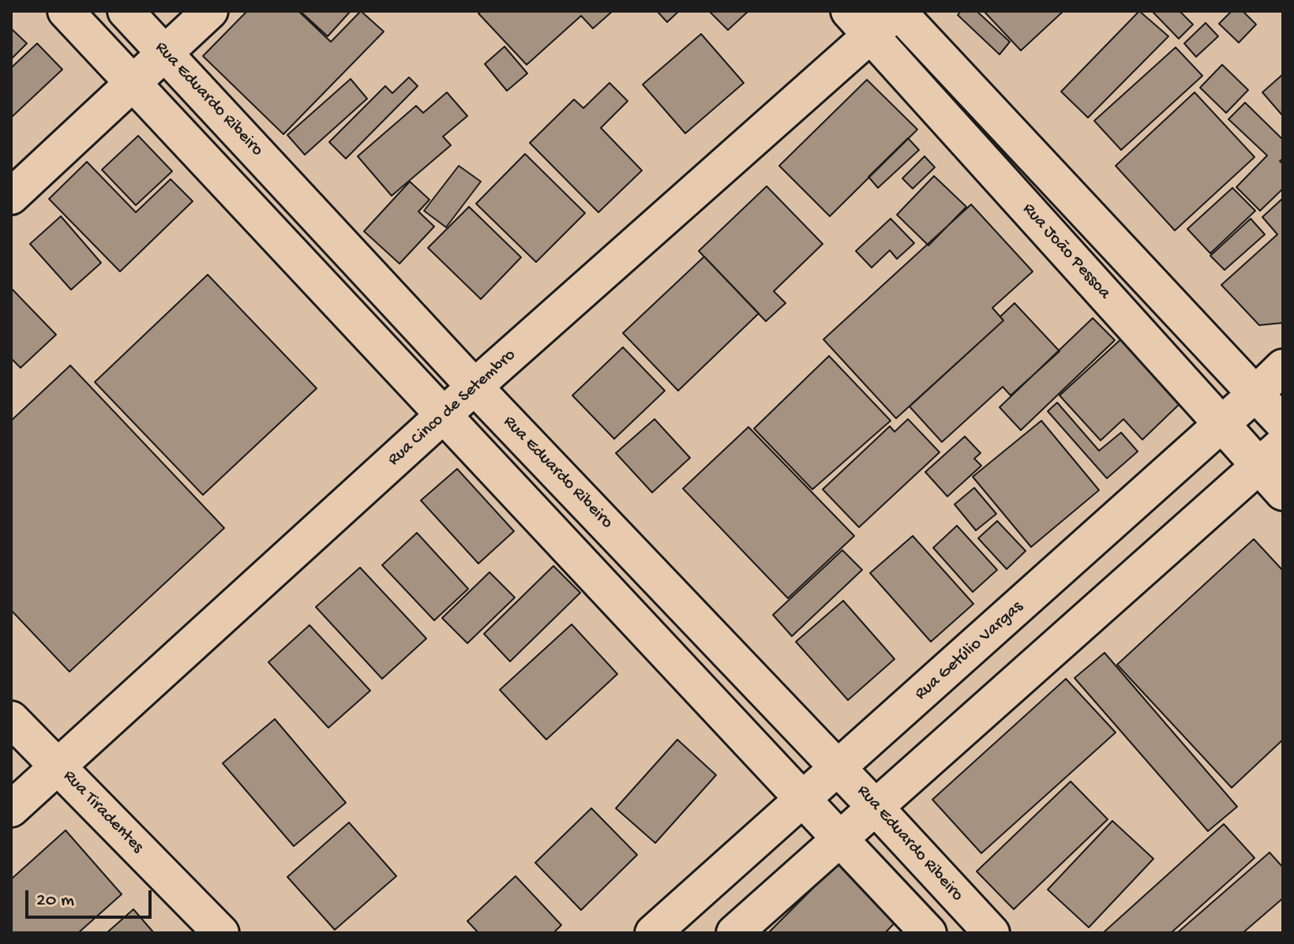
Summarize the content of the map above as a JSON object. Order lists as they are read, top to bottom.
{
  "streets": {
    "street": [
      "Rua Eduardo Ribeiro",
      "Rua João Pessoa",
      "Rua Cinco de Setembro",
      "Rua Getúlio Vargas",
      "Rua Tiradentes"
    ]
  },
  "crossings": [
    ["Rua Eduardo Ribeiro", "Rua Cinco de Setembro"],
    ["Rua Eduardo Ribeiro", "Rua Getúlio Vargas"],
    ["Rua João Pessoa", "Rua Cinco de Setembro"],
    ["Rua João Pessoa", "Rua Getúlio Vargas"],
    ["Rua Cinco de Setembro", "Rua Tiradentes"]
  ],
  "scale_bar": "20 m"
}
